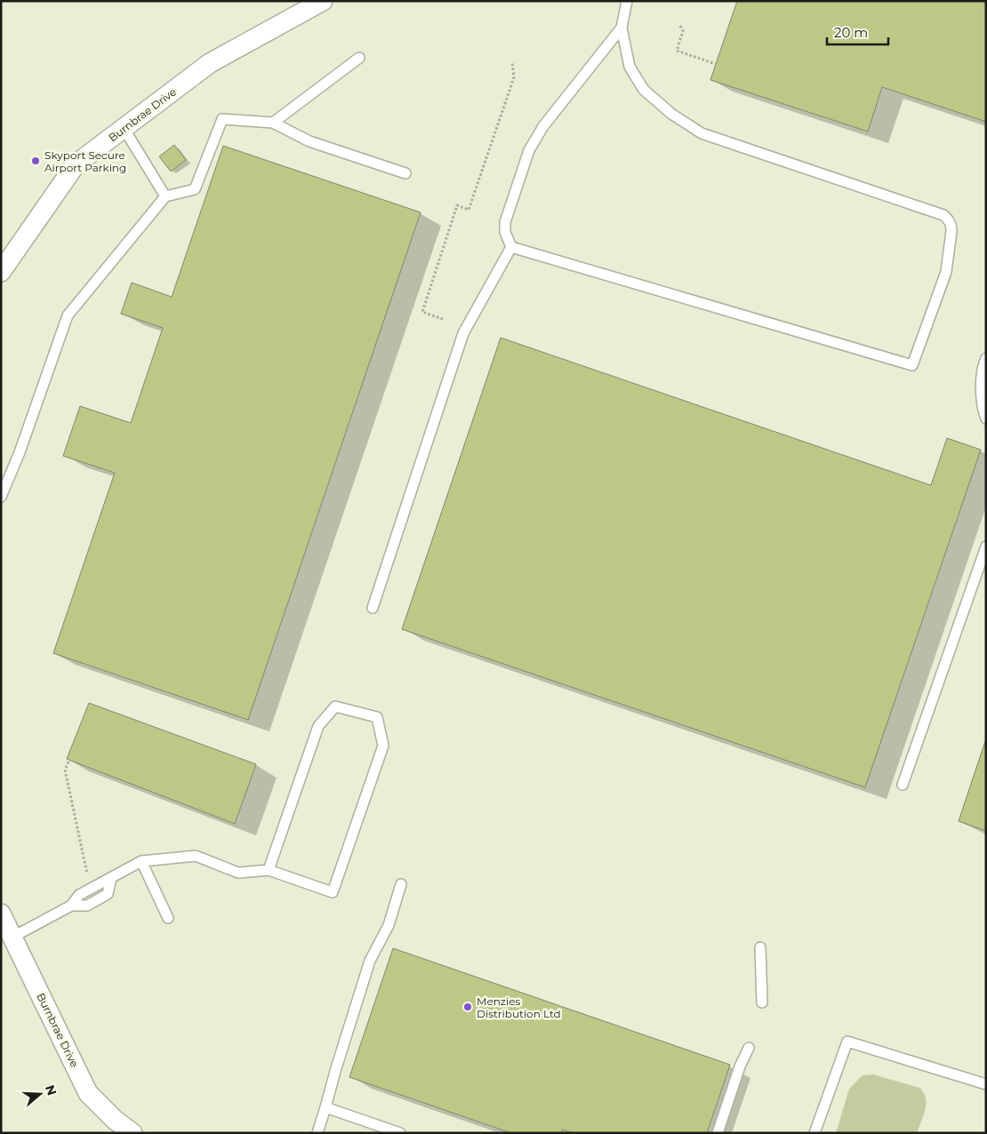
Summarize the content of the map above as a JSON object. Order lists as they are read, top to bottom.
{
  "streets": {
    "street": ["Burnbrae Drive"]
  },
  "places": ["Skyport Secure Airport Parking", "Menzies Distribution Ltd"],
  "scale_bar": "20 m",
  "north": "right"
}
